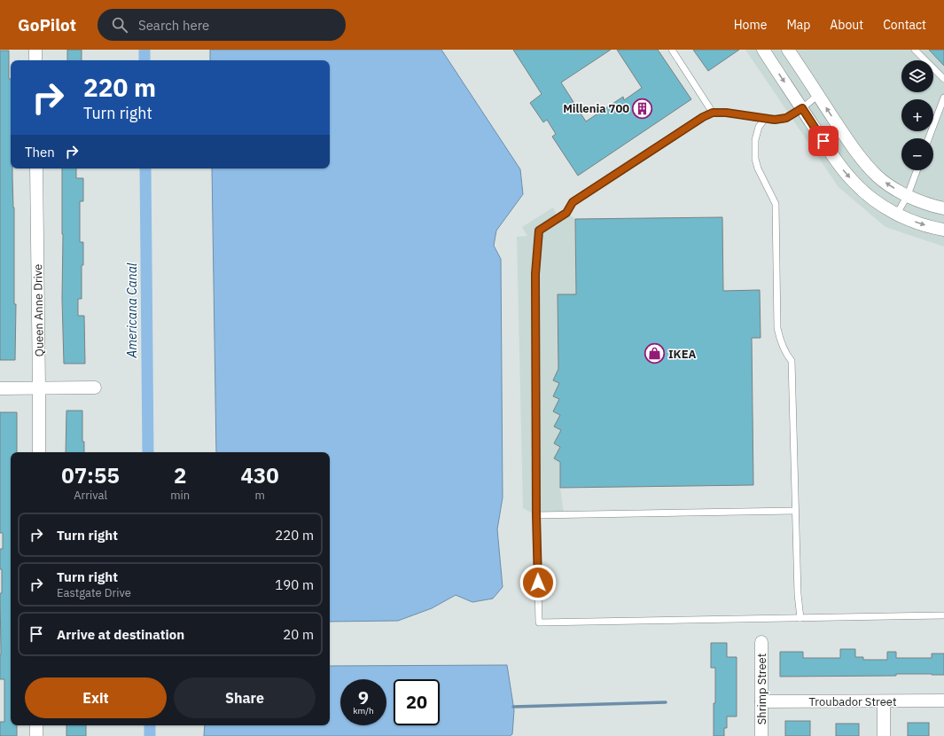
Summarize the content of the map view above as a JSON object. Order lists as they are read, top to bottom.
{
  "streets": {
    "street": ["Queen Anne Drive", "Shrimp Street", "Troubador Street"]
  },
  "crossings": [
    ["Shrimp Street", "Troubador Street"]
  ],
  "water": ["Americana Canal"],
  "places": {
    "building": ["Millenia 700"],
    "shop": ["IKEA"]
  },
  "page": {
    "header": "GoPilot",
    "search": "Search here",
    "nav": [
      "Home",
      "Map",
      "About",
      "Contact"
    ],
    "map_buttons": ["+", "−"],
    "turn": ["220 m", "Turn right"],
    "then": "Then",
    "eta": [
      "07:55",
      "Arrival",
      "2",
      "min",
      "430",
      "m"
    ],
    "list": [
      {
        "name": "Turn right",
        "value": "220 m"
      },
      {
        "name": "Turn right",
        "note": "Eastgate Drive",
        "value": "190 m"
      },
      {
        "name": "Arrive at destination",
        "value": "20 m"
      }
    ],
    "buttons": ["Exit", "Share"],
    "speed": "9 km/h",
    "limit": "20"
  }
}
